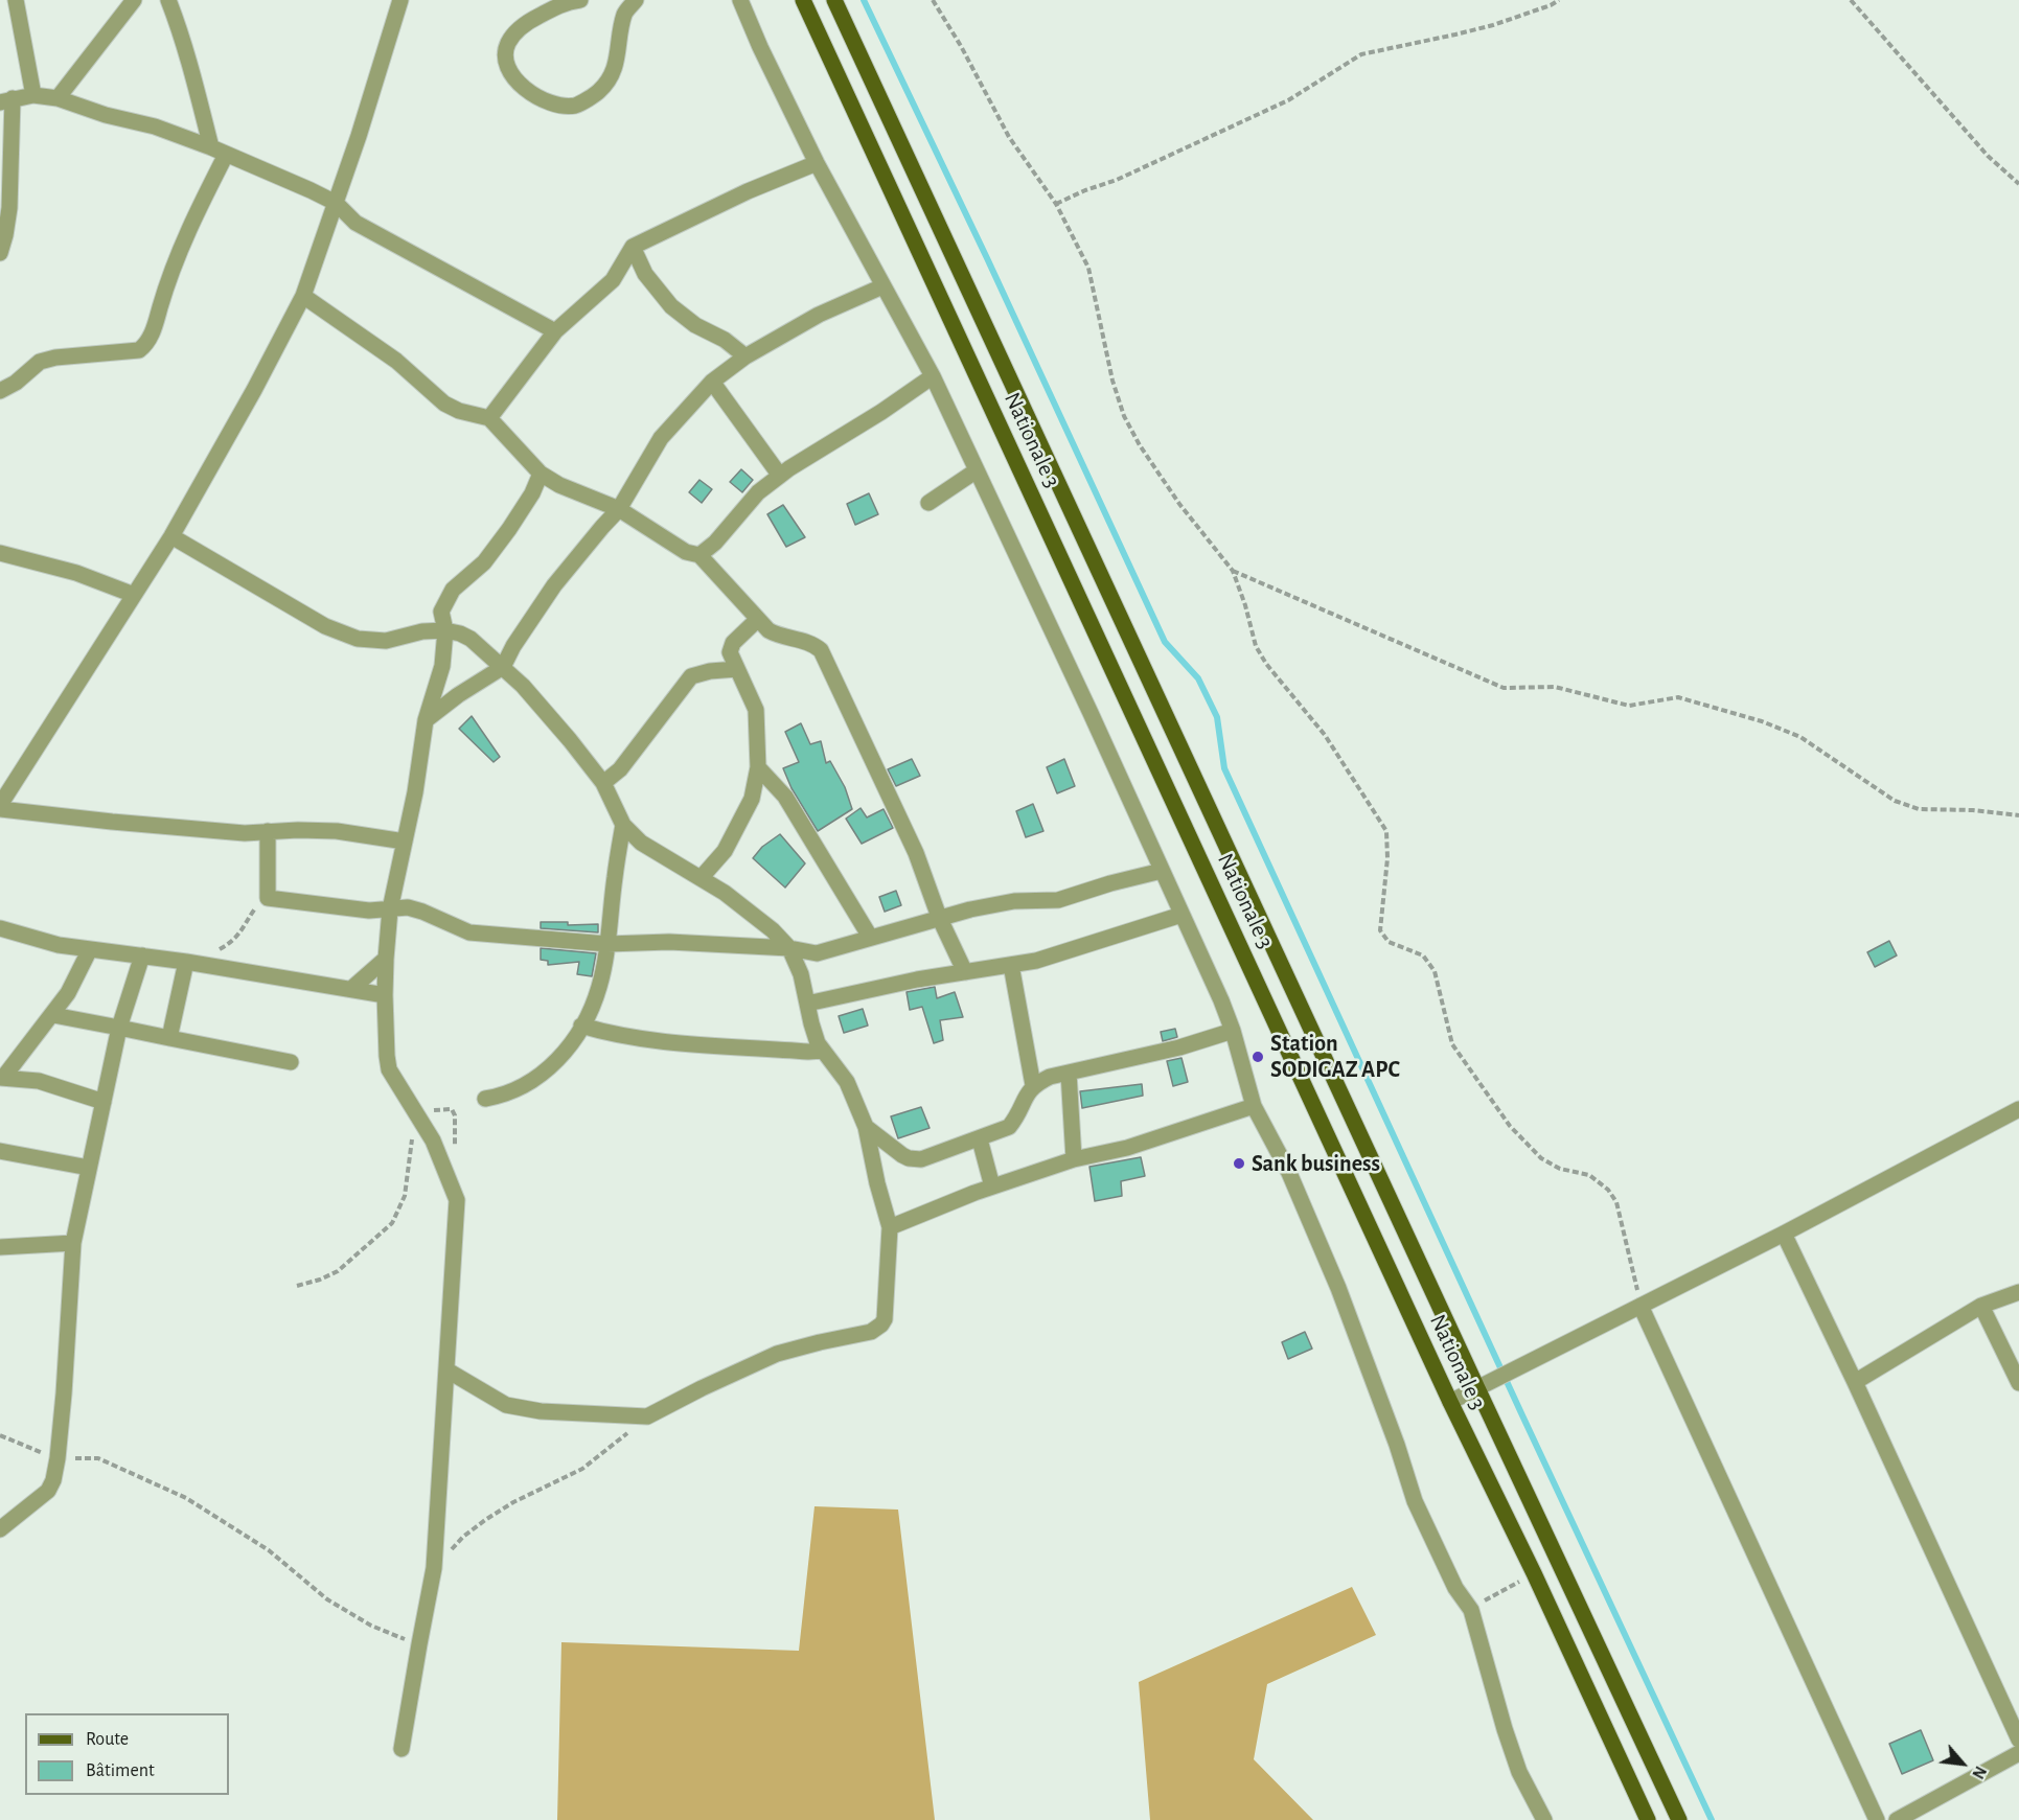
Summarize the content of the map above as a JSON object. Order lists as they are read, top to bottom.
{
  "streets": {
    "main road": ["Nationale 3"]
  },
  "places": ["Station SODIGAZ APC", "Sank business"],
  "legend": ["Route", "Bâtiment"],
  "north": "bottom right"
}
